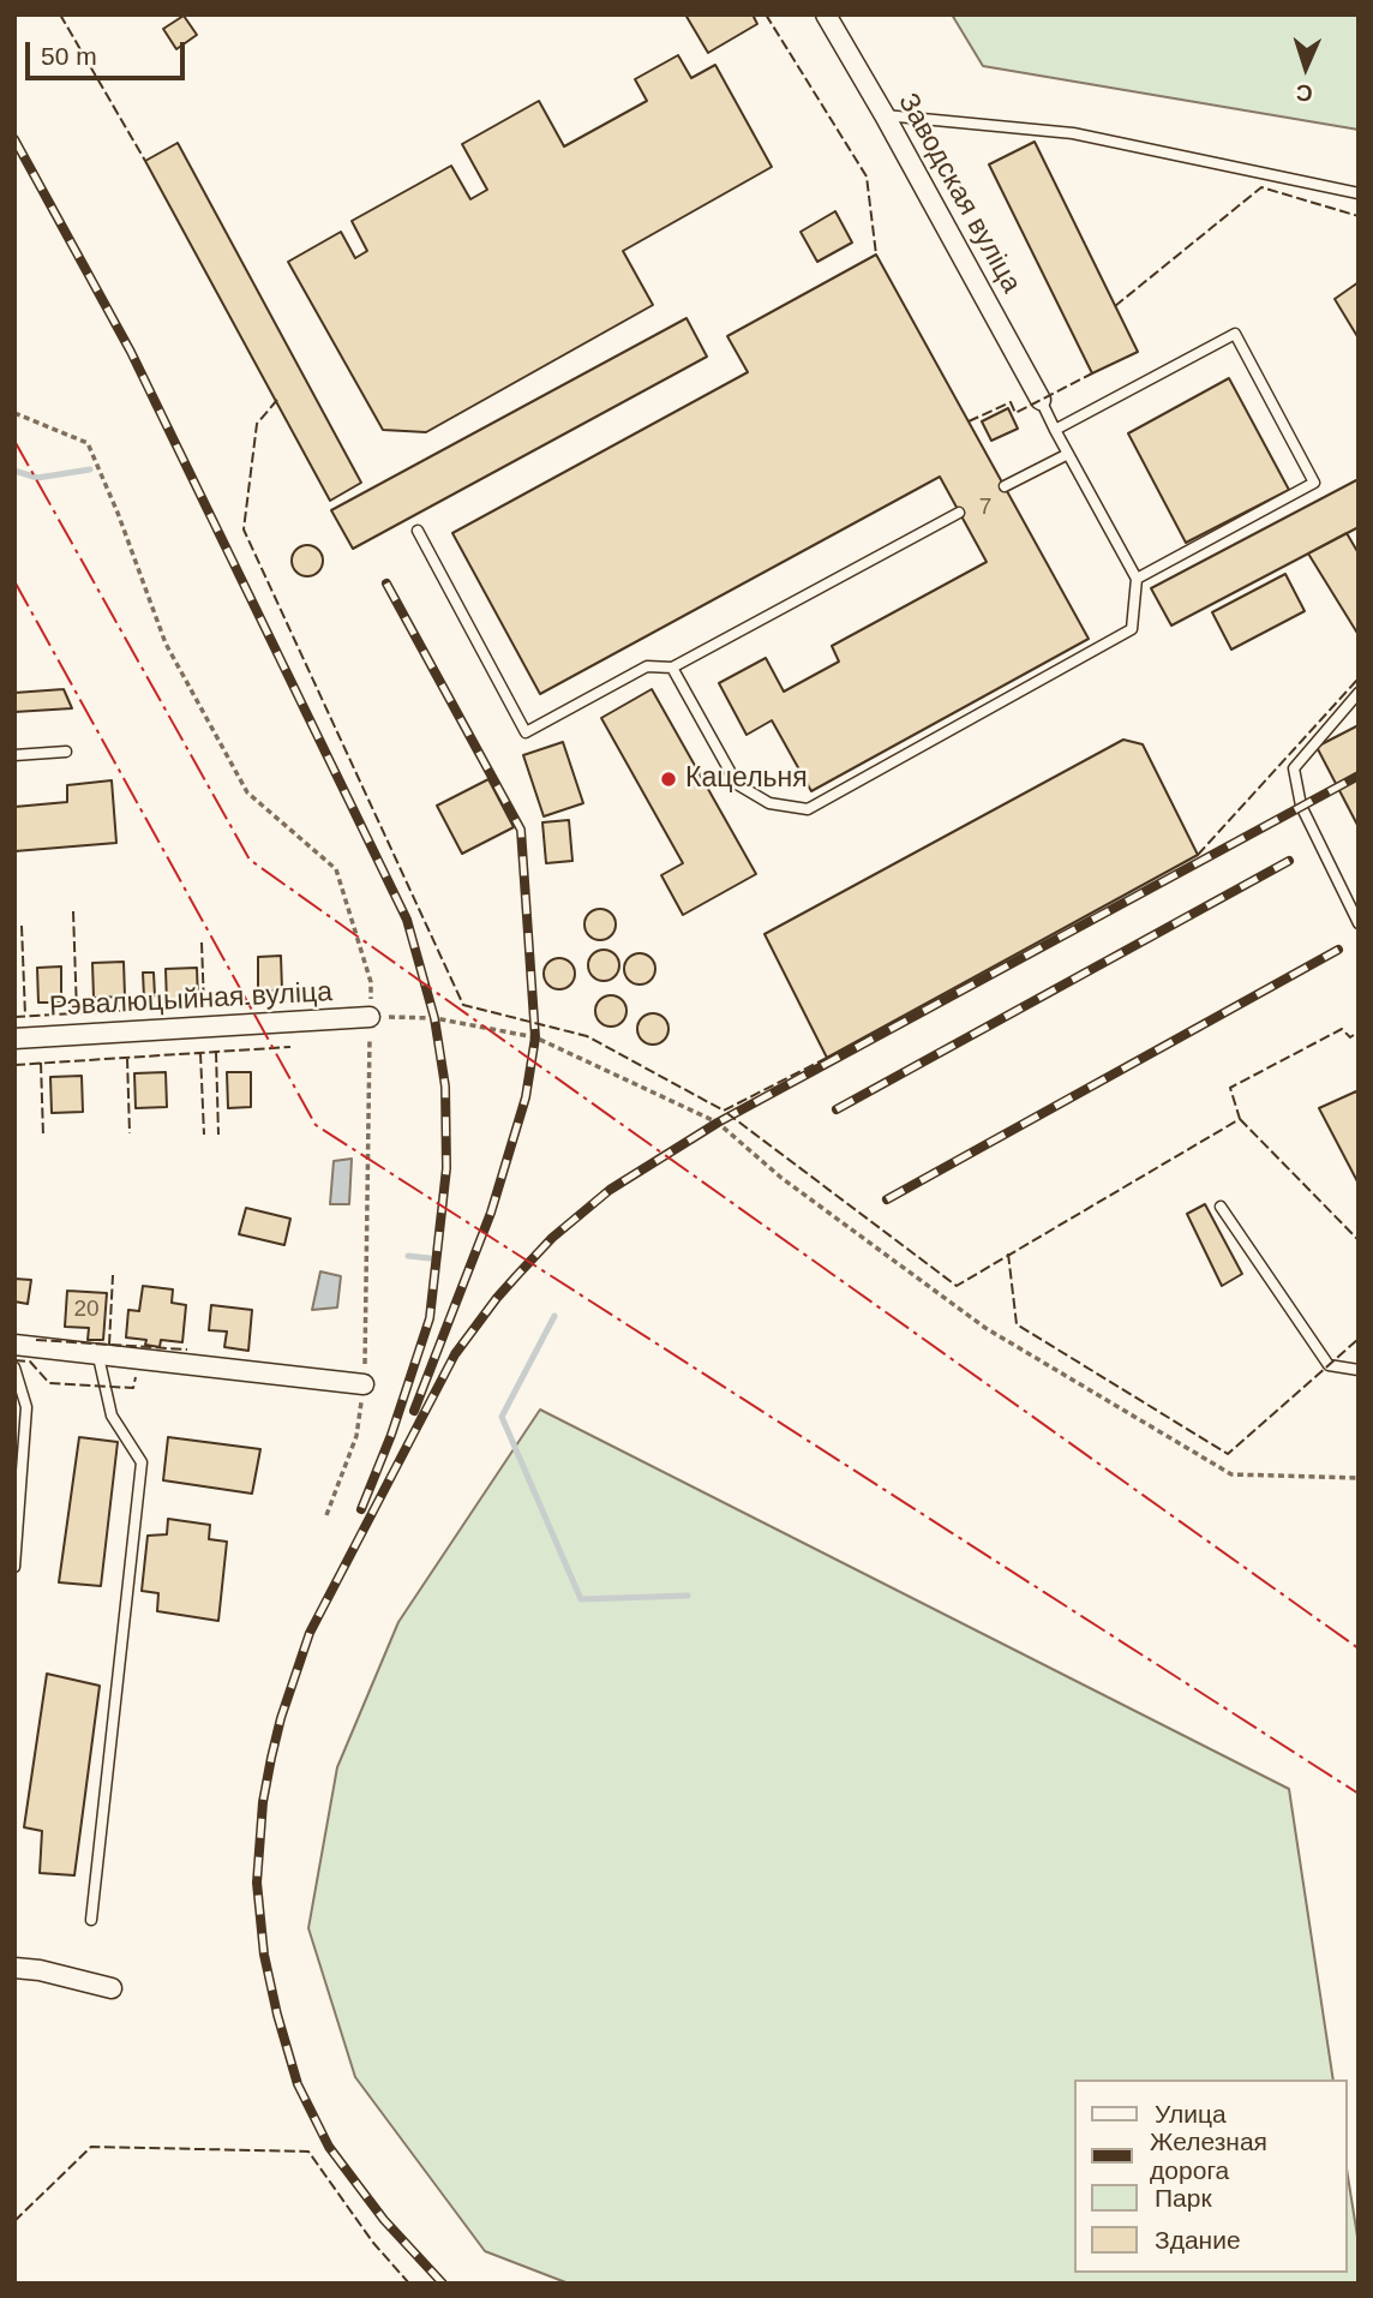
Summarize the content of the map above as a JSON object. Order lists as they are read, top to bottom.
{
  "streets": {
    "street": ["Заводская вуліца", "Рэвалюцыйная вуліца"]
  },
  "places": ["Кацельня"],
  "house_numbers": ["7", "20"],
  "legend": [
    "Улица",
    "Железная дорога",
    "Парк",
    "Здание"
  ],
  "scale_bar": "50 m",
  "north": "bottom"
}
